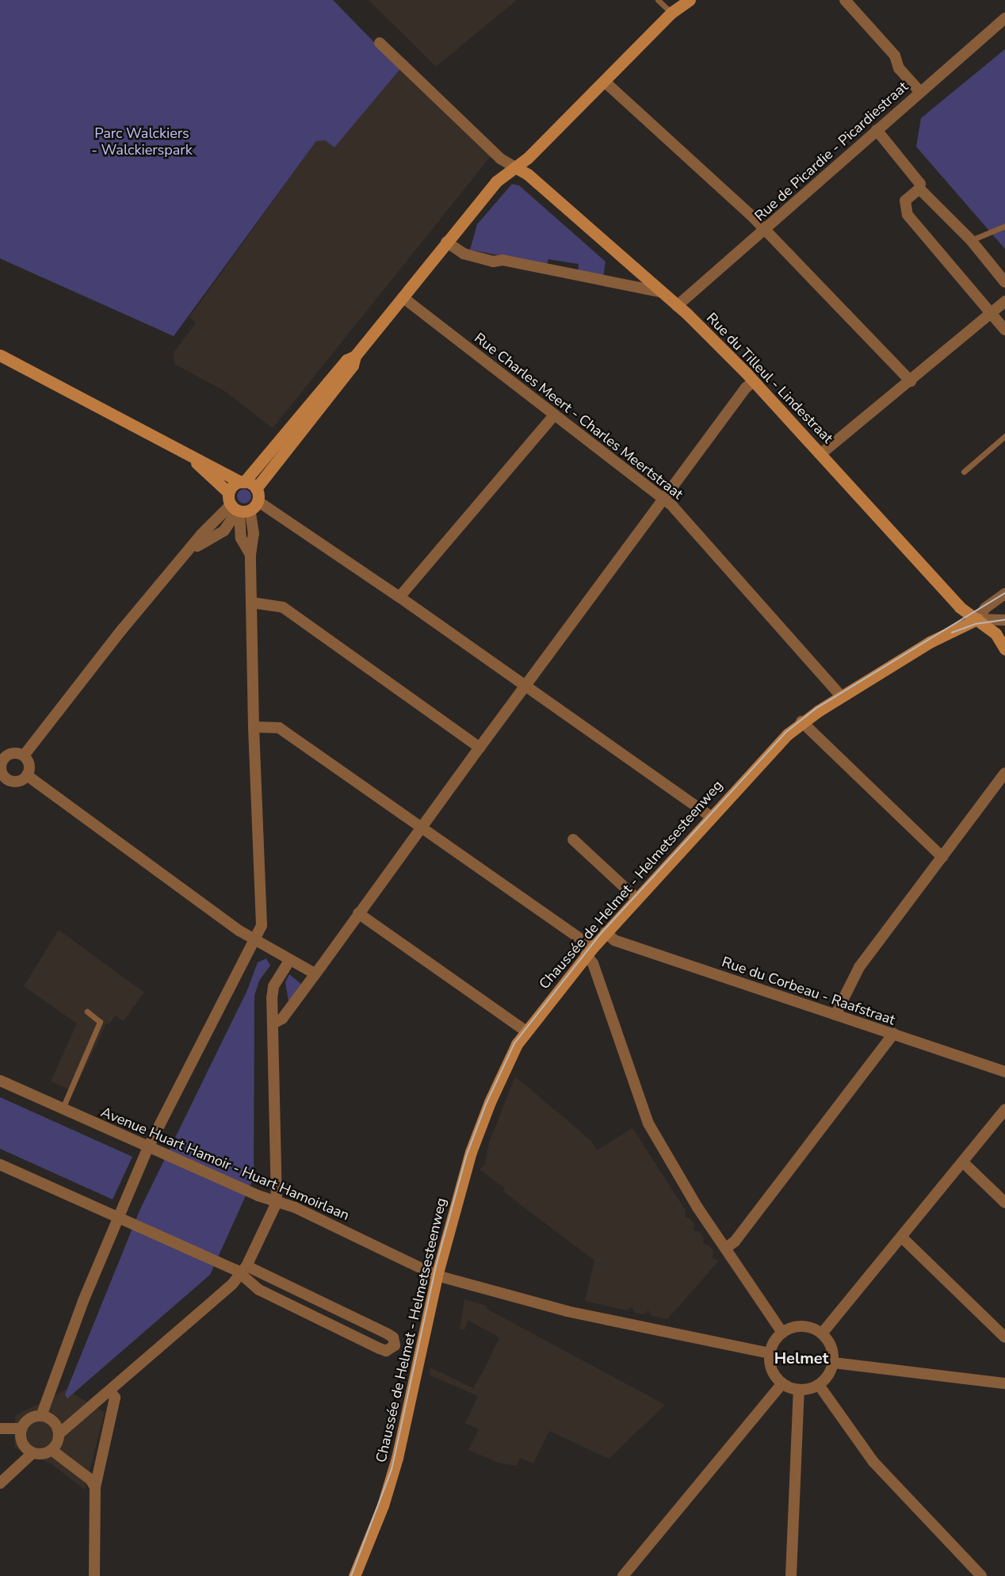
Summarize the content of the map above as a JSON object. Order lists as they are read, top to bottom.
{
  "streets": {
    "street": [
      "Rue de Picardie - Picardiestraat",
      "Rue du Tilleul - Lindestraat",
      "Rue Charles Meert - Charles Meertstraat",
      "Chaussée de Helmet - Helmetsesteenweg",
      "Rue du Corbeau - Raafstraat",
      "Avenue Huart Hamoir - Huart Hamoirlaan"
    ]
  },
  "crossings": [
    ["Rue de Picardie - Picardiestraat", "Rue du Tilleul - Lindestraat"],
    ["Rue du Tilleul - Lindestraat", "Chaussée de Helmet - Helmetsesteenweg"],
    ["Rue Charles Meert - Charles Meertstraat", "Chaussée de Helmet - Helmetsesteenweg"],
    ["Chaussée de Helmet - Helmetsesteenweg", "Rue du Corbeau - Raafstraat"],
    ["Chaussée de Helmet - Helmetsesteenweg", "Avenue Huart Hamoir - Huart Hamoirlaan"]
  ],
  "districts": ["Helmet"],
  "parks": ["Parc Walckiers - Walckierspark"]
}
